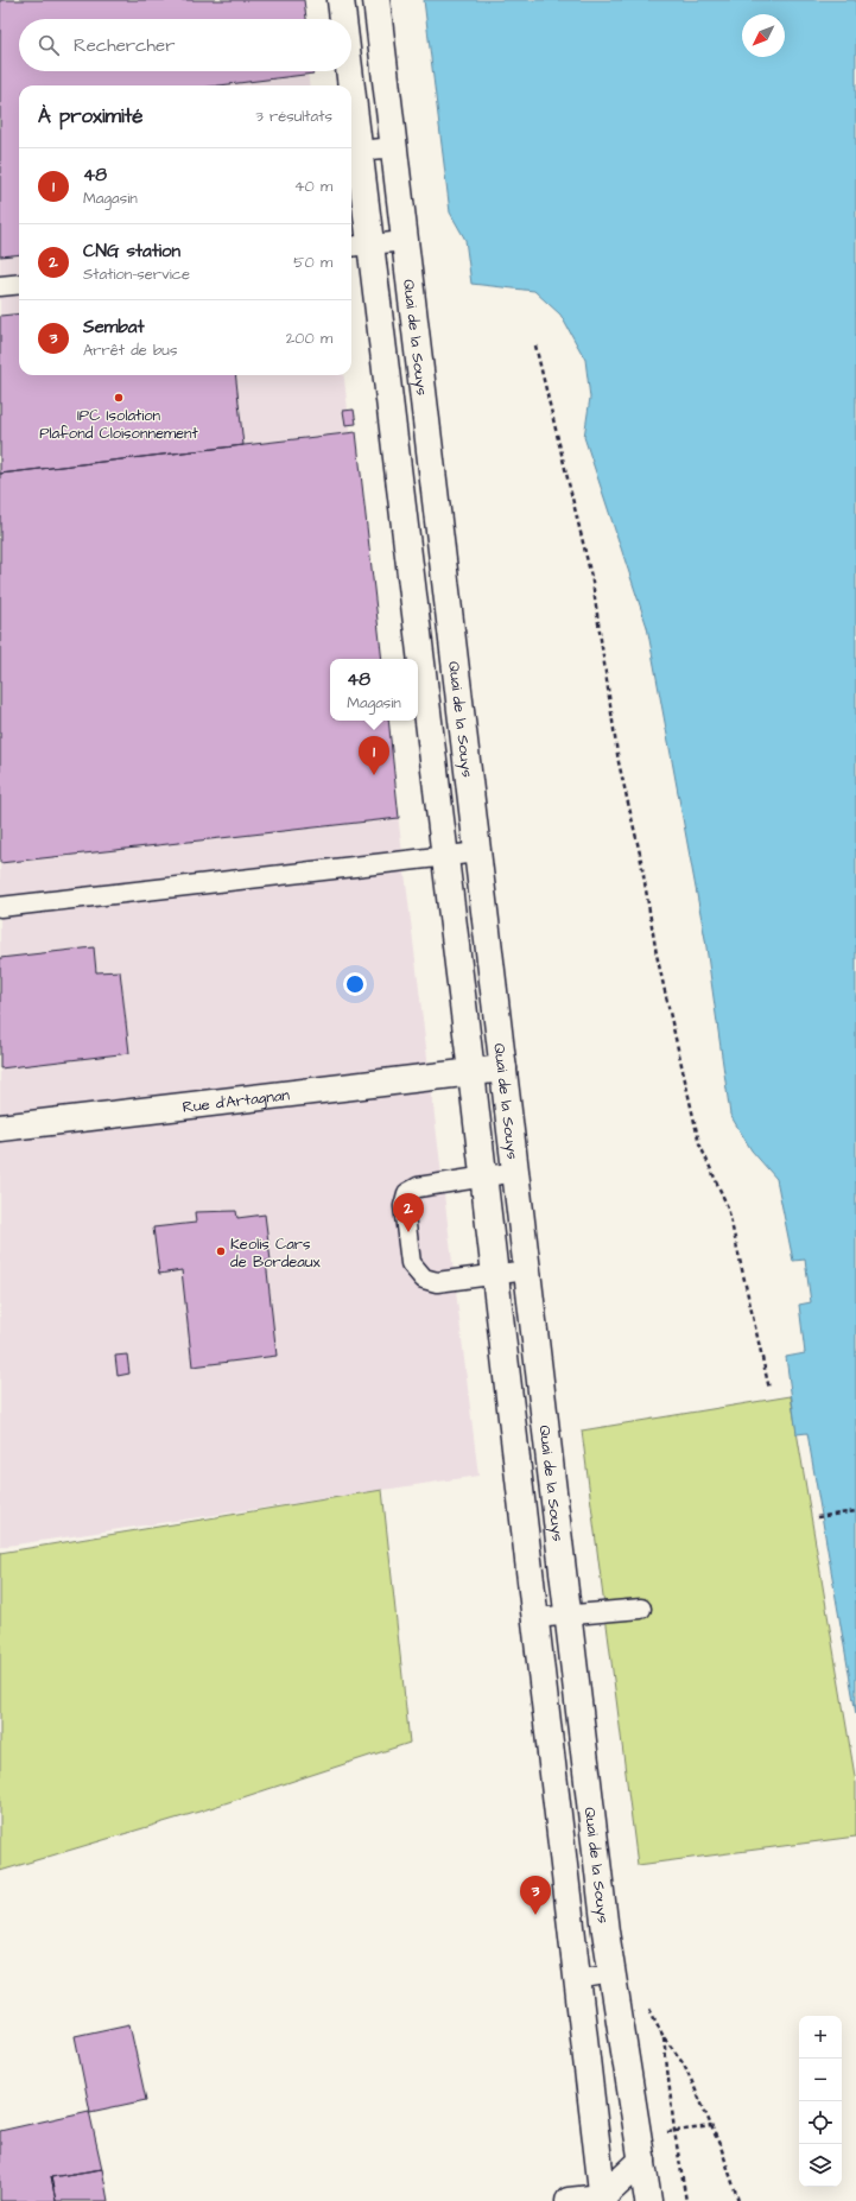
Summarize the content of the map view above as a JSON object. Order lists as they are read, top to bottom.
{
  "streets": {
    "main road": ["Quai de la Souys", "Rue d'Artagnan"]
  },
  "crossings": [
    ["Quai de la Souys", "Rue d'Artagnan"]
  ],
  "places": ["IPC Isolation Plafond Cloisonnement", "Keolis Cars de Bordeaux"],
  "north": "bottom left",
  "page": {
    "search": "Rechercher",
    "heading": ["À proximité", "3 résultats"],
    "list": [
      {
        "mark": "1",
        "name": "48",
        "note": "Magasin",
        "value": "40 m"
      },
      {
        "mark": "2",
        "name": "CNG station",
        "note": "Station-service",
        "value": "50 m"
      },
      {
        "mark": "3",
        "name": "Sembat",
        "note": "Arrêt de bus",
        "value": "200 m"
      }
    ],
    "popup": ["48", "Magasin"],
    "pins": ["1", "2", "3"],
    "map_buttons": ["+", "−"]
  }
}
